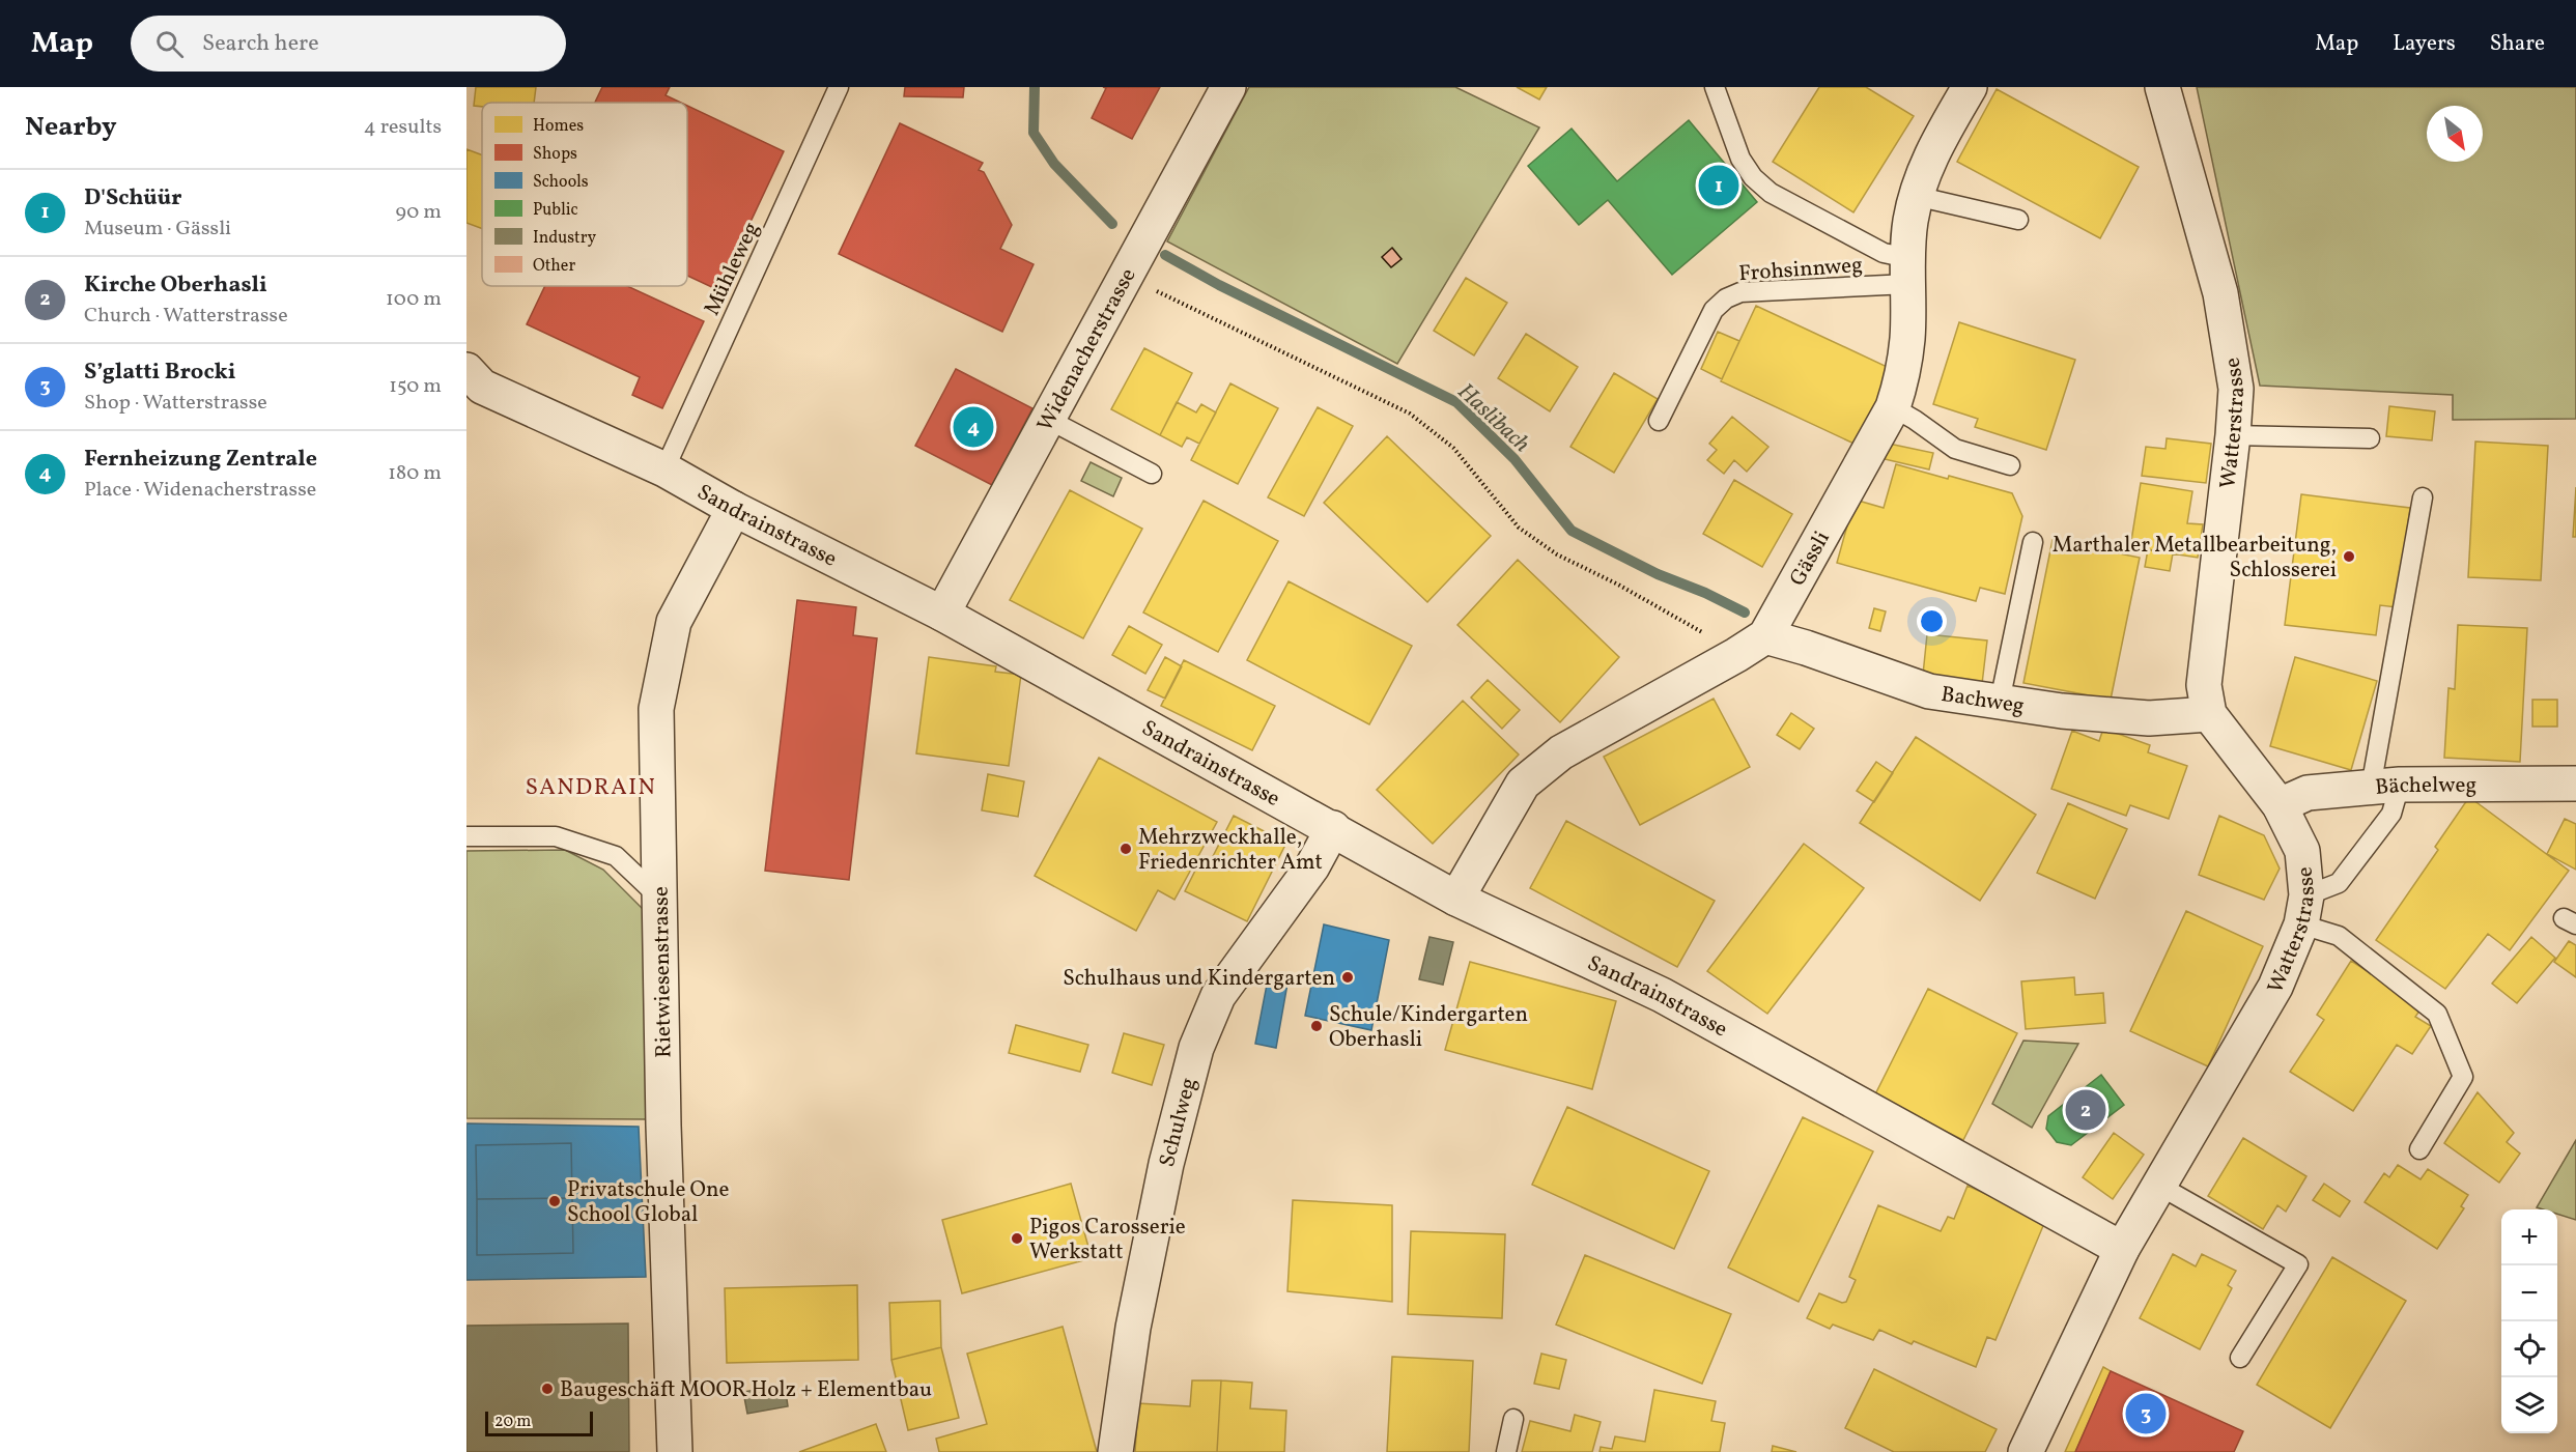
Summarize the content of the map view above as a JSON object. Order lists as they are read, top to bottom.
{
  "streets": {
    "street": [
      "Widenacherstrasse",
      "Watterstrasse",
      "Sandrainstrasse",
      "Gässli",
      "Bachweg",
      "Bächelweg",
      "Rietwiesenstrasse",
      "Schulweg"
    ],
    "lane": ["Mühleweg", "Frohsinnweg"]
  },
  "crossings": [
    ["Mühleweg", "Sandrainstrasse"],
    ["Frohsinnweg", "Gässli"],
    ["Widenacherstrasse", "Sandrainstrasse"],
    ["Watterstrasse", "Sandrainstrasse"],
    ["Watterstrasse", "Bachweg"],
    ["Watterstrasse", "Bächelweg"],
    ["Sandrainstrasse", "Gässli"],
    ["Sandrainstrasse", "Rietwiesenstrasse"],
    ["Sandrainstrasse", "Schulweg"],
    ["Gässli", "Bachweg"]
  ],
  "districts": ["SANDRAIN"],
  "water": ["Haslibach"],
  "places": [
    "Marthaler Metallbearbeitung, Schlosserei",
    "Mehrzweckhalle, Friedenrichter Amt",
    "Schulhaus und Kindergarten",
    "Schule/Kindergarten Oberhasli",
    "Privatschule One School Global",
    "Pigos Carosserie Werkstatt",
    "Baugeschäft MOOR Holz + Elementbau"
  ],
  "legend": [
    "Homes",
    "Shops",
    "Schools",
    "Public",
    "Industry",
    "Other"
  ],
  "scale_bar": "20 m",
  "north": "bottom right",
  "page": {
    "header": "Map",
    "search": "Search here",
    "nav": ["Map", "Layers", "Share"],
    "heading": ["Nearby", "4 results"],
    "pins": [
      "1",
      "4",
      "2",
      "3"
    ],
    "list": [
      {
        "mark": "1",
        "name": "D'Schüür",
        "note": "Museum · Gässli",
        "value": "90 m"
      },
      {
        "mark": "2",
        "name": "Kirche Oberhasli",
        "note": "Church · Watterstrasse",
        "value": "100 m"
      },
      {
        "mark": "3",
        "name": "S’glatti Brocki",
        "note": "Shop · Watterstrasse",
        "value": "150 m"
      },
      {
        "mark": "4",
        "name": "Fernheizung Zentrale",
        "note": "Place · Widenacherstrasse",
        "value": "180 m"
      }
    ],
    "map_buttons": ["+", "−"],
    "scale": "20 m"
  }
}
